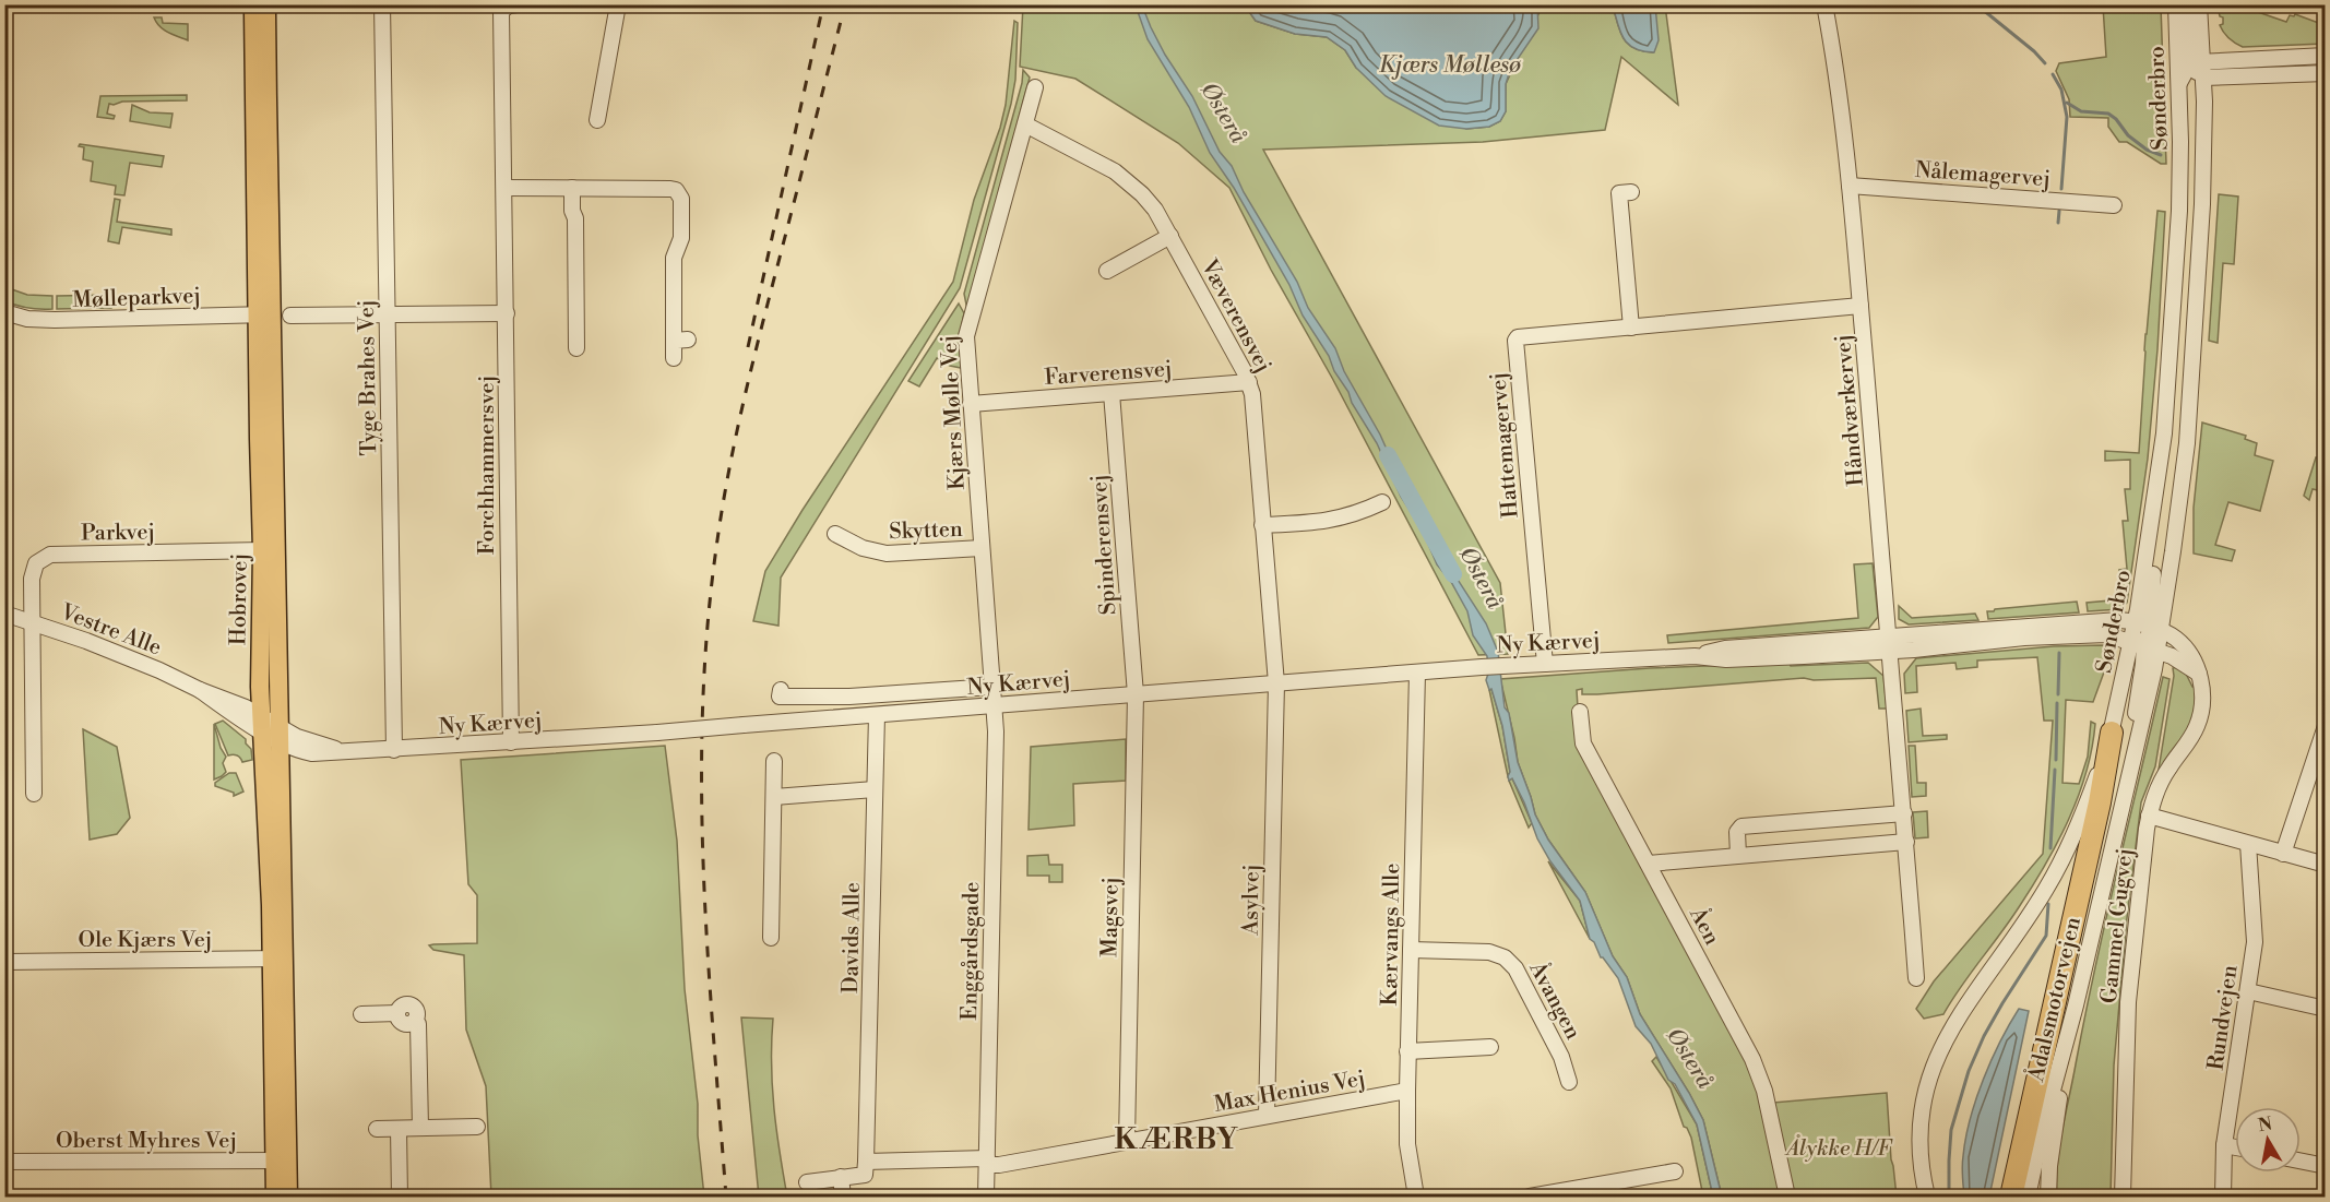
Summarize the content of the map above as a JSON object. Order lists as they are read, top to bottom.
{
  "streets": {
    "highway": ["Ådalsmotorvejen"],
    "main road": ["Hobrovej"],
    "street": [
      "Sønderbro",
      "Nålemagervej",
      "Mølleparkvej",
      "Væverensvej",
      "Farverensvej",
      "Tyge Brahes Vej",
      "Håndværkervej",
      "Kjærs Mølle Vej",
      "Hattemagervej",
      "Forchhammersvej",
      "Skytten",
      "Parkvej",
      "Spinderensvej",
      "Vestre Alle",
      "Ny Kærvej",
      "Asylvej",
      "Magsvej",
      "Åen",
      "Gammel Gugvej",
      "Kærvangs Alle",
      "Davids Alle",
      "Ole Kjærs Vej",
      "Enggårdsgade",
      "Åvangen",
      "Rundvejen",
      "Max Henius Vej",
      "Oberst Myhres Vej"
    ]
  },
  "crossings": [
    ["Sønderbro", "Ny Kærvej"],
    ["Sønderbro", "Gammel Gugvej"],
    ["Sønderbro", "Ådalsmotorvejen"],
    ["Nålemagervej", "Håndværkervej"],
    ["Mølleparkvej", "Hobrovej"],
    ["Væverensvej", "Farverensvej"],
    ["Væverensvej", "Kjærs Mølle Vej"],
    ["Væverensvej", "Ny Kærvej"],
    ["Væverensvej", "Asylvej"],
    ["Farverensvej", "Kjærs Mølle Vej"],
    ["Farverensvej", "Spinderensvej"],
    ["Tyge Brahes Vej", "Ny Kærvej"],
    ["Håndværkervej", "Hattemagervej"],
    ["Håndværkervej", "Ny Kærvej"],
    ["Kjærs Mølle Vej", "Skytten"],
    ["Kjærs Mølle Vej", "Ny Kærvej"],
    ["Kjærs Mølle Vej", "Enggårdsgade"],
    ["Hattemagervej", "Ny Kærvej"],
    ["Forchhammersvej", "Ny Kærvej"],
    ["Parkvej", "Hobrovej"],
    ["Parkvej", "Vestre Alle"],
    ["Spinderensvej", "Ny Kærvej"],
    ["Spinderensvej", "Magsvej"],
    ["Hobrovej", "Vestre Alle"],
    ["Hobrovej", "Ny Kærvej"],
    ["Hobrovej", "Ole Kjærs Vej"],
    ["Hobrovej", "Oberst Myhres Vej"],
    ["Vestre Alle", "Ny Kærvej"],
    ["Ny Kærvej", "Asylvej"],
    ["Ny Kærvej", "Magsvej"],
    ["Ny Kærvej", "Gammel Gugvej"],
    ["Ny Kærvej", "Kærvangs Alle"],
    ["Ny Kærvej", "Davids Alle"],
    ["Ny Kærvej", "Enggårdsgade"],
    ["Asylvej", "Max Henius Vej"],
    ["Magsvej", "Max Henius Vej"],
    ["Kærvangs Alle", "Åvangen"],
    ["Kærvangs Alle", "Max Henius Vej"],
    ["Enggårdsgade", "Max Henius Vej"]
  ],
  "districts": ["KÆRBY"],
  "water": ["Kjærs Møllesø", "Østerå"],
  "parks": ["Ålykke H/F"],
  "north": "top"
}
